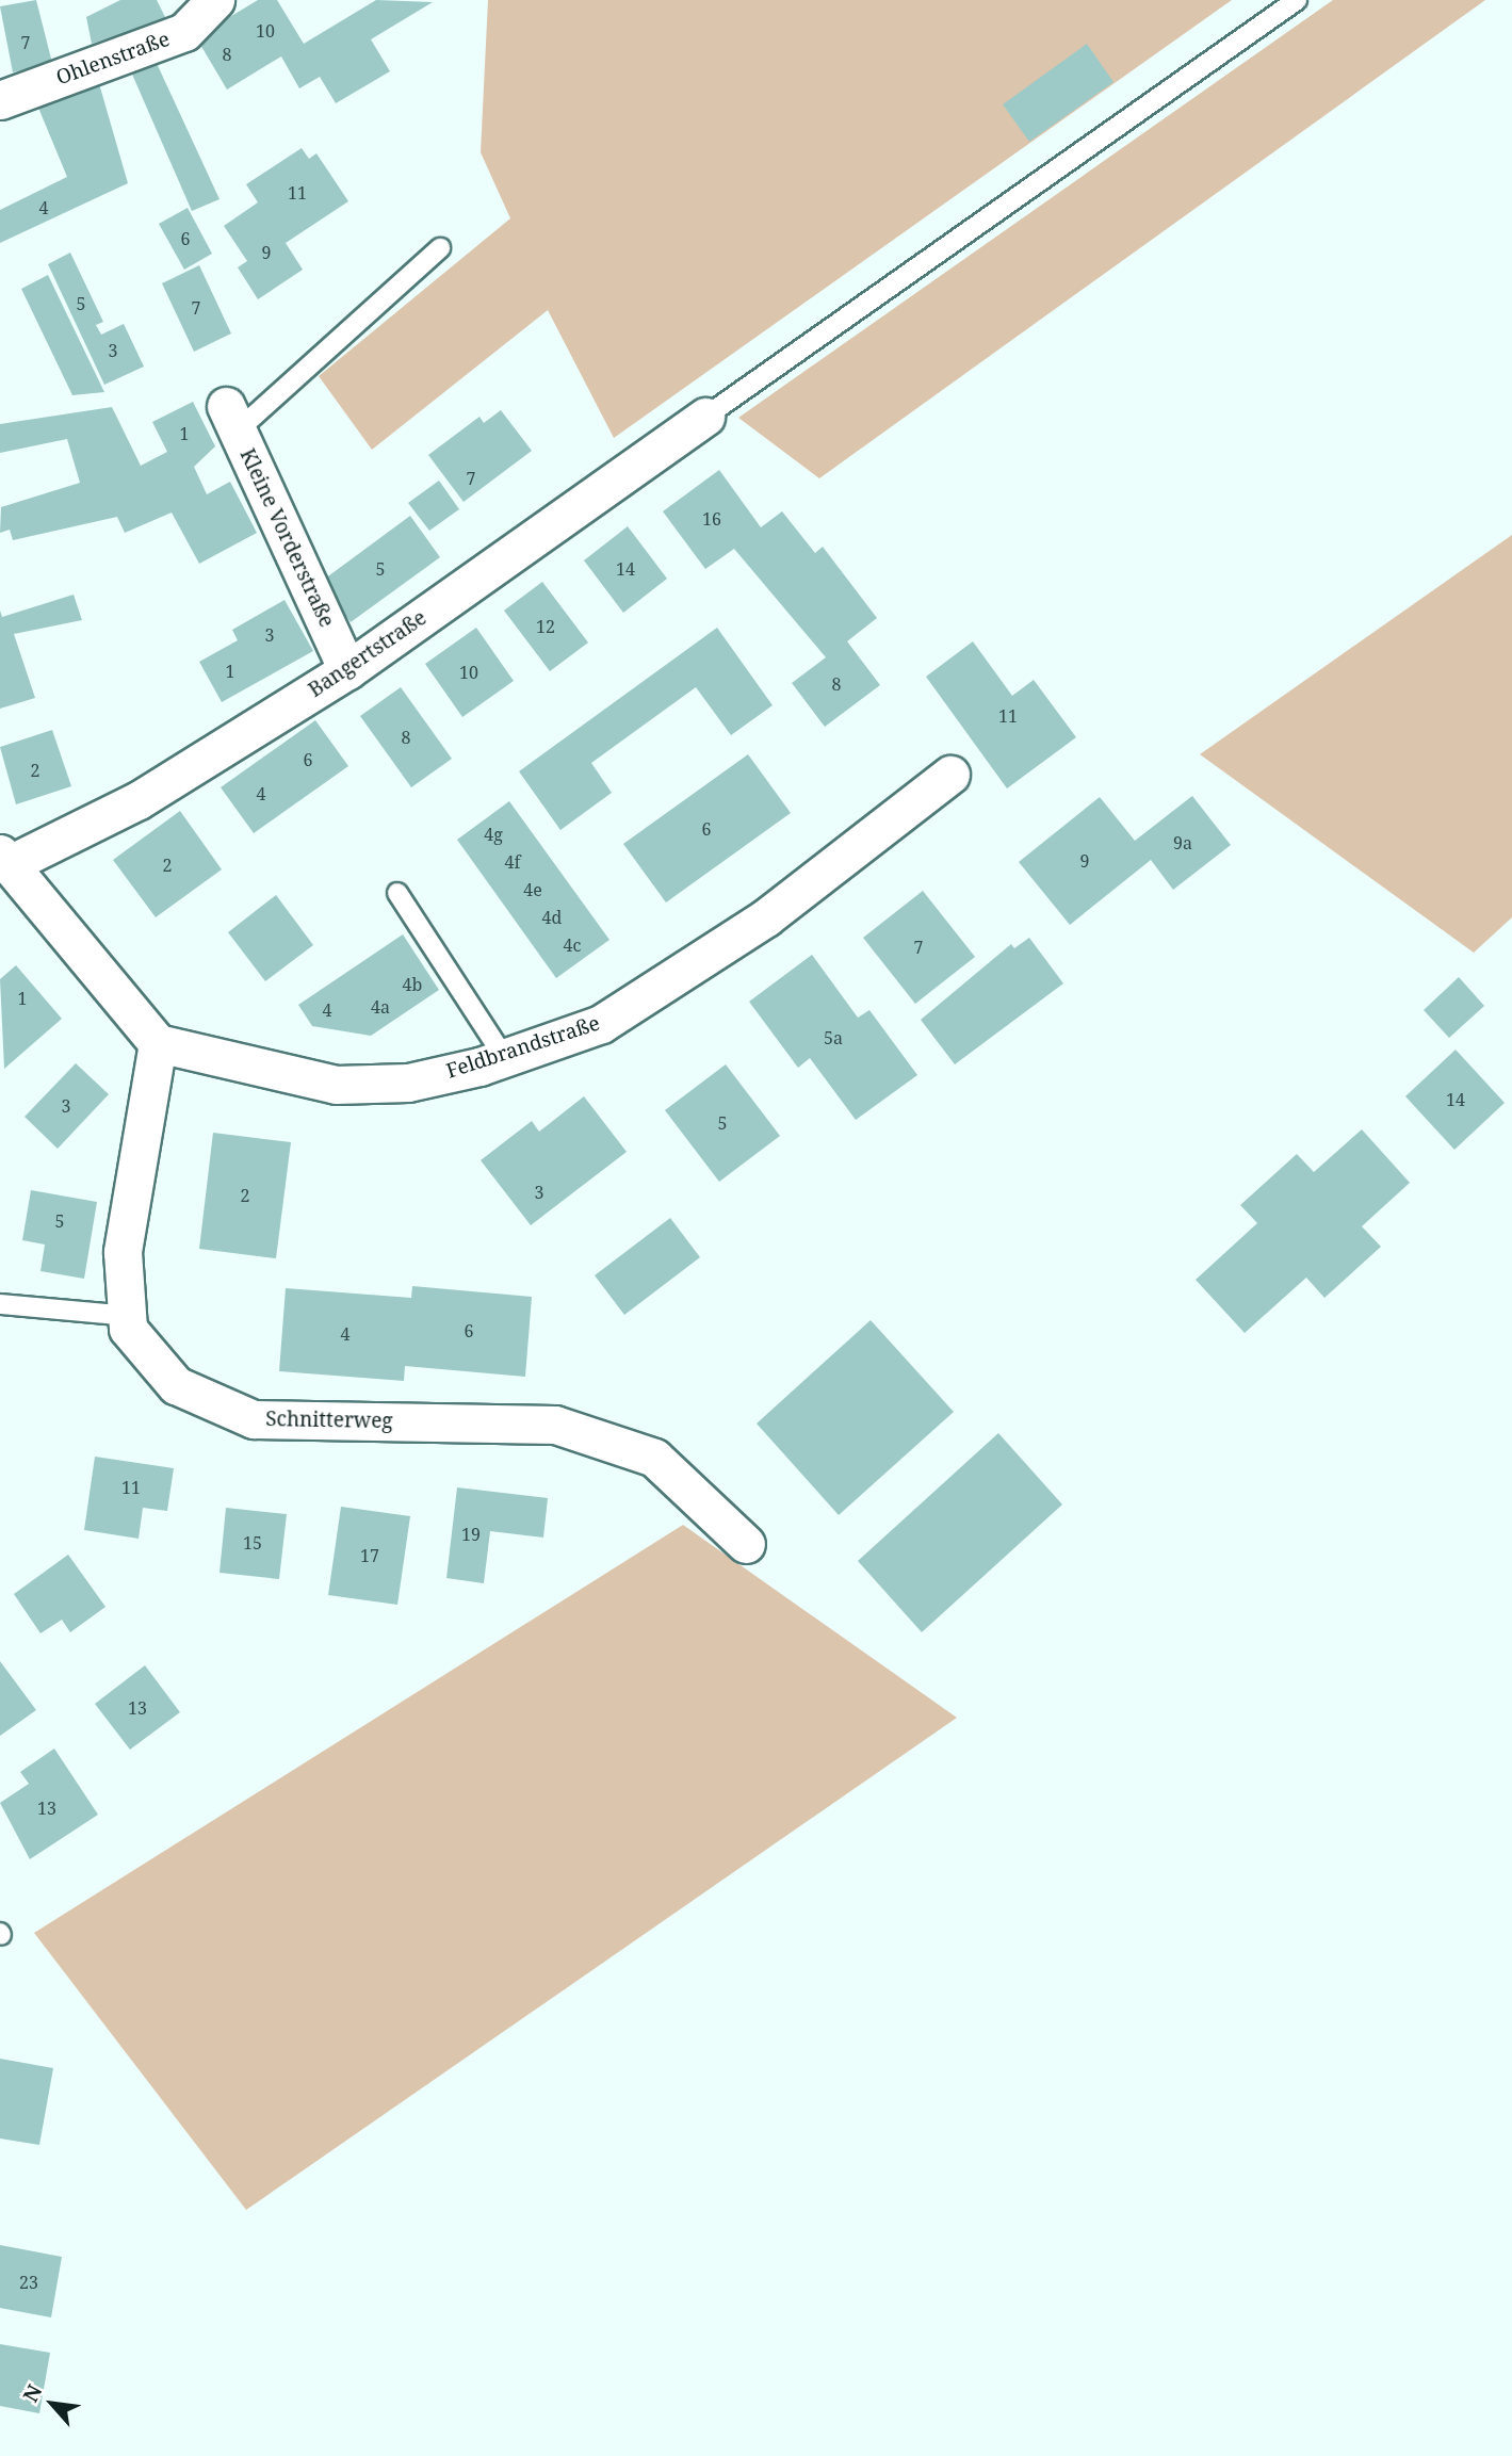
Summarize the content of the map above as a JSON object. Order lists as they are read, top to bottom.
{
  "streets": {
    "street": [
      "Ohlenstraße",
      "Kleine Vorderstraße",
      "Bangertstraße",
      "Feldbrandstraße",
      "Schnitterweg"
    ]
  },
  "crossings": [
    ["Kleine Vorderstraße", "Bangertstraße"],
    ["Feldbrandstraße", "Schnitterweg"]
  ],
  "house_numbers": [
    "10",
    "7",
    "8",
    "11",
    "4",
    "6",
    "9",
    "5",
    "7",
    "3",
    "1",
    "7",
    "16",
    "5",
    "14",
    "12",
    "3",
    "1",
    "10",
    "8",
    "11",
    "8",
    "6",
    "2",
    "4",
    "6",
    "4g",
    "9a",
    "9",
    "4f",
    "2",
    "4e",
    "4d",
    "4c",
    "7",
    "4b",
    "1",
    "4a",
    "4",
    "5a",
    "14",
    "3",
    "5",
    "3",
    "2",
    "5",
    "6",
    "4",
    "11",
    "19",
    "15",
    "17",
    "13",
    "13",
    "23"
  ],
  "north": "top left"
}
